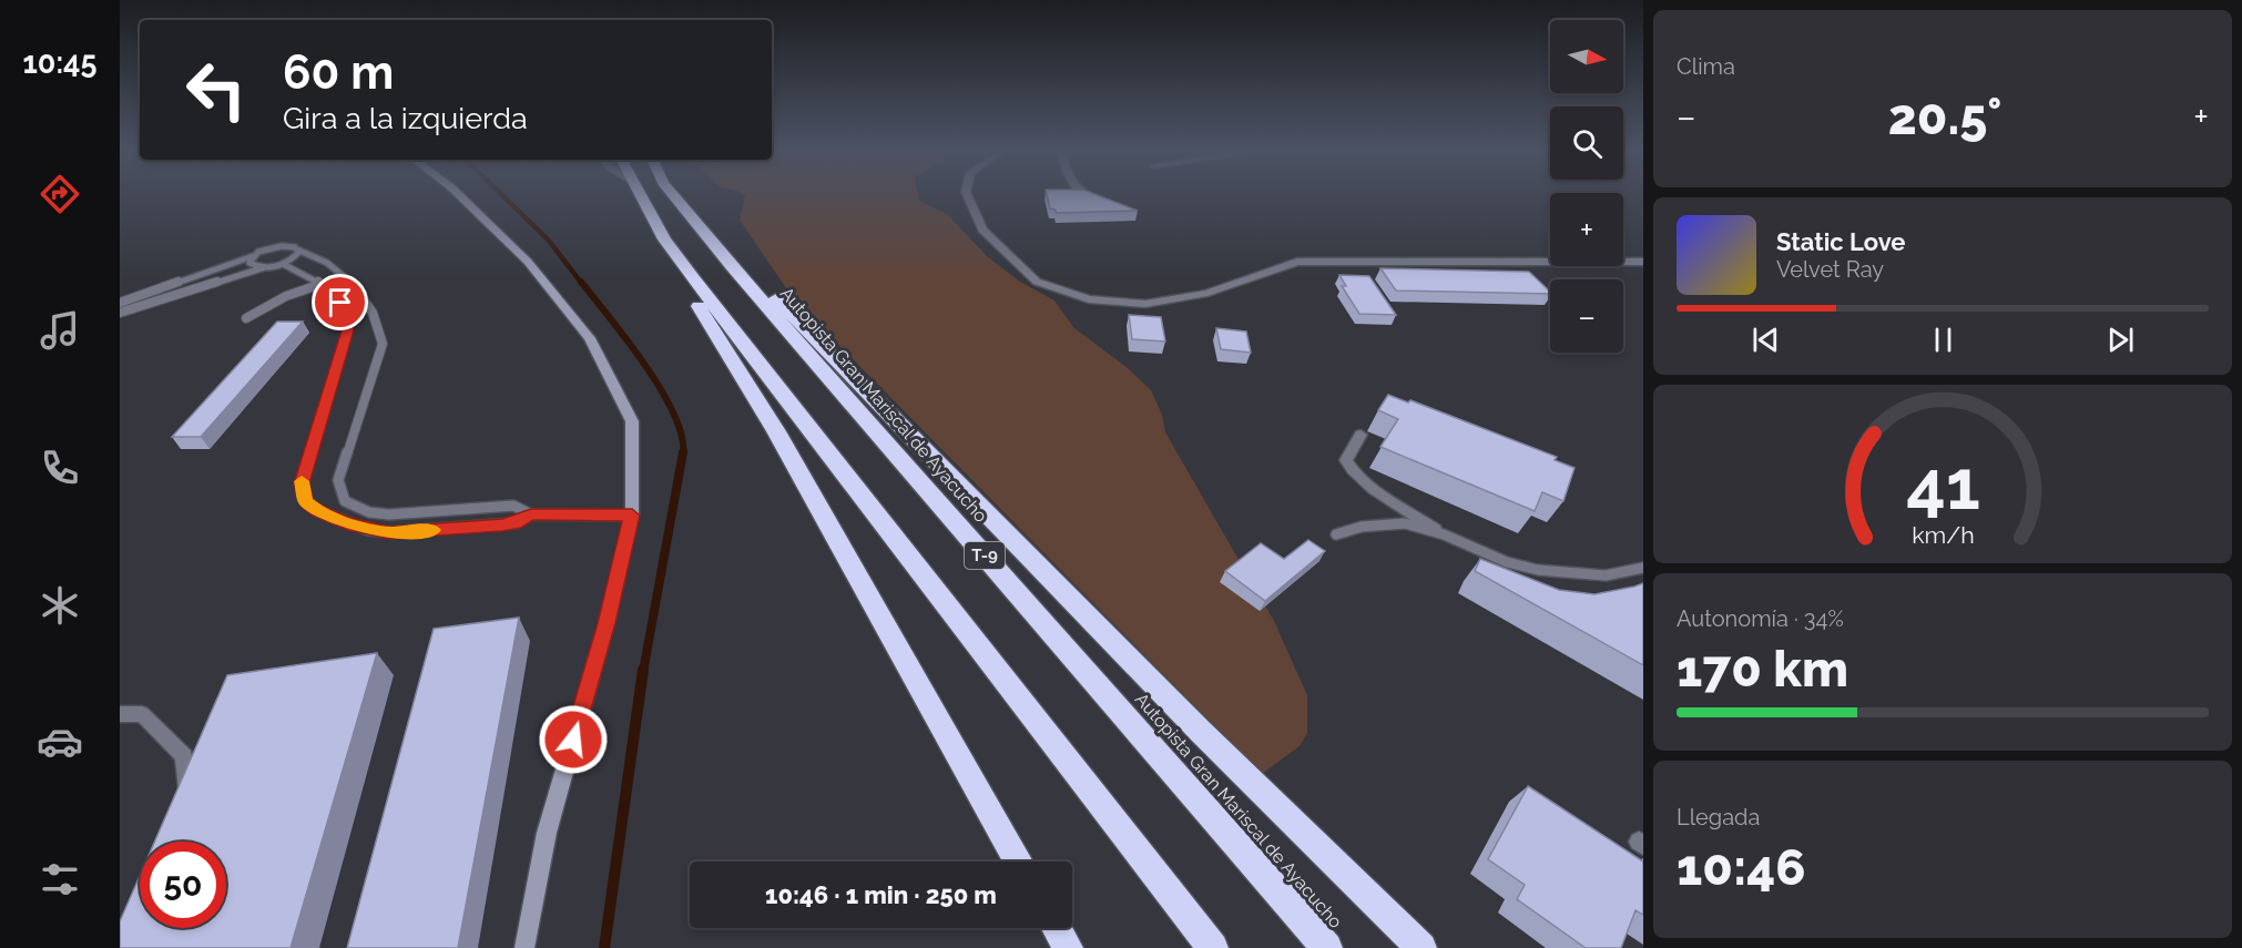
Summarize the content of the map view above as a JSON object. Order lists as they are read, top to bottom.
{
  "streets": {
    "highway": ["Autopista Gran Mariscal de Ayacucho", "T-9"]
  },
  "north": "right",
  "page": {
    "tabs": "10:45",
    "tile": [
      "Clima",
      ["Autonomía · 34%", "170 km"],
      ["Llegada", "10:46"]
    ],
    "map_buttons": ["+", "−"],
    "turn": ["60 m", "Gira a la izquierda"],
    "heat": ["−", "20.5°", "+"],
    "song": ["Static Love", "Velvet Ray"],
    "limit": "50",
    "trip": "10:46 · 1 min · 250 m",
    "gauge": ["41", "km/h"]
  }
}
